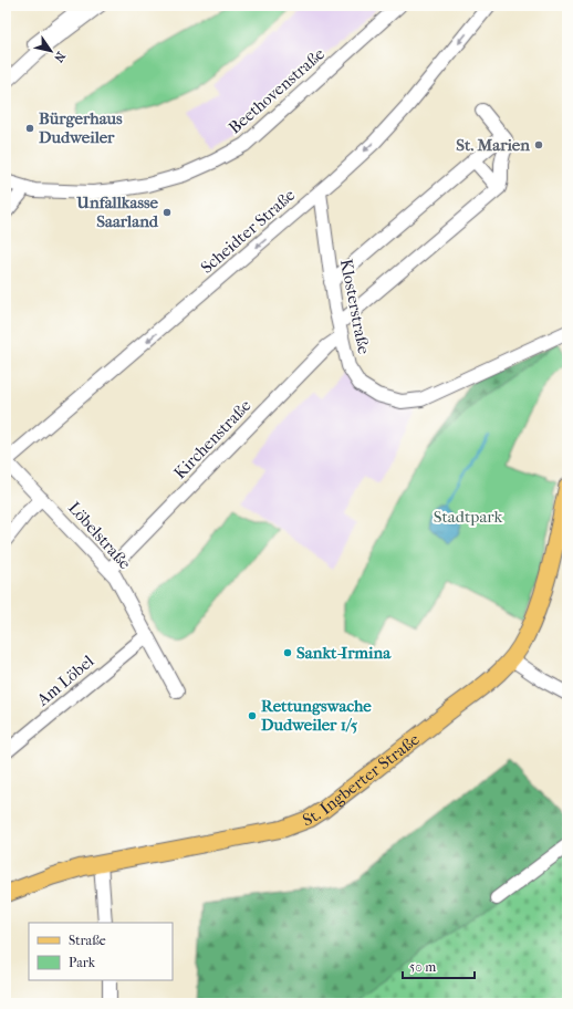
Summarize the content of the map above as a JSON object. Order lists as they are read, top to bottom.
{
  "streets": {
    "main road": ["St. Ingberter Straße"],
    "street": [
      "Beethovenstraße",
      "Scheidter Straße",
      "Klosterstraße",
      "Kirchenstraße",
      "Löbelstraße",
      "Am Löbel"
    ]
  },
  "crossings": [
    ["Scheidter Straße", "Klosterstraße"],
    ["Scheidter Straße", "Löbelstraße"],
    ["Klosterstraße", "Kirchenstraße"],
    ["Kirchenstraße", "Löbelstraße"],
    ["Löbelstraße", "Am Löbel"]
  ],
  "parks": ["Stadtpark"],
  "places": [
    "Bürgerhaus Dudweiler",
    "St. Marien",
    "Unfallkasse Saarland",
    "Sankt-Irmina",
    "Rettungswache Dudweiler 1/5"
  ],
  "legend": ["Straße", "Park"],
  "scale_bar": "50 m",
  "north": "bottom right"
}
